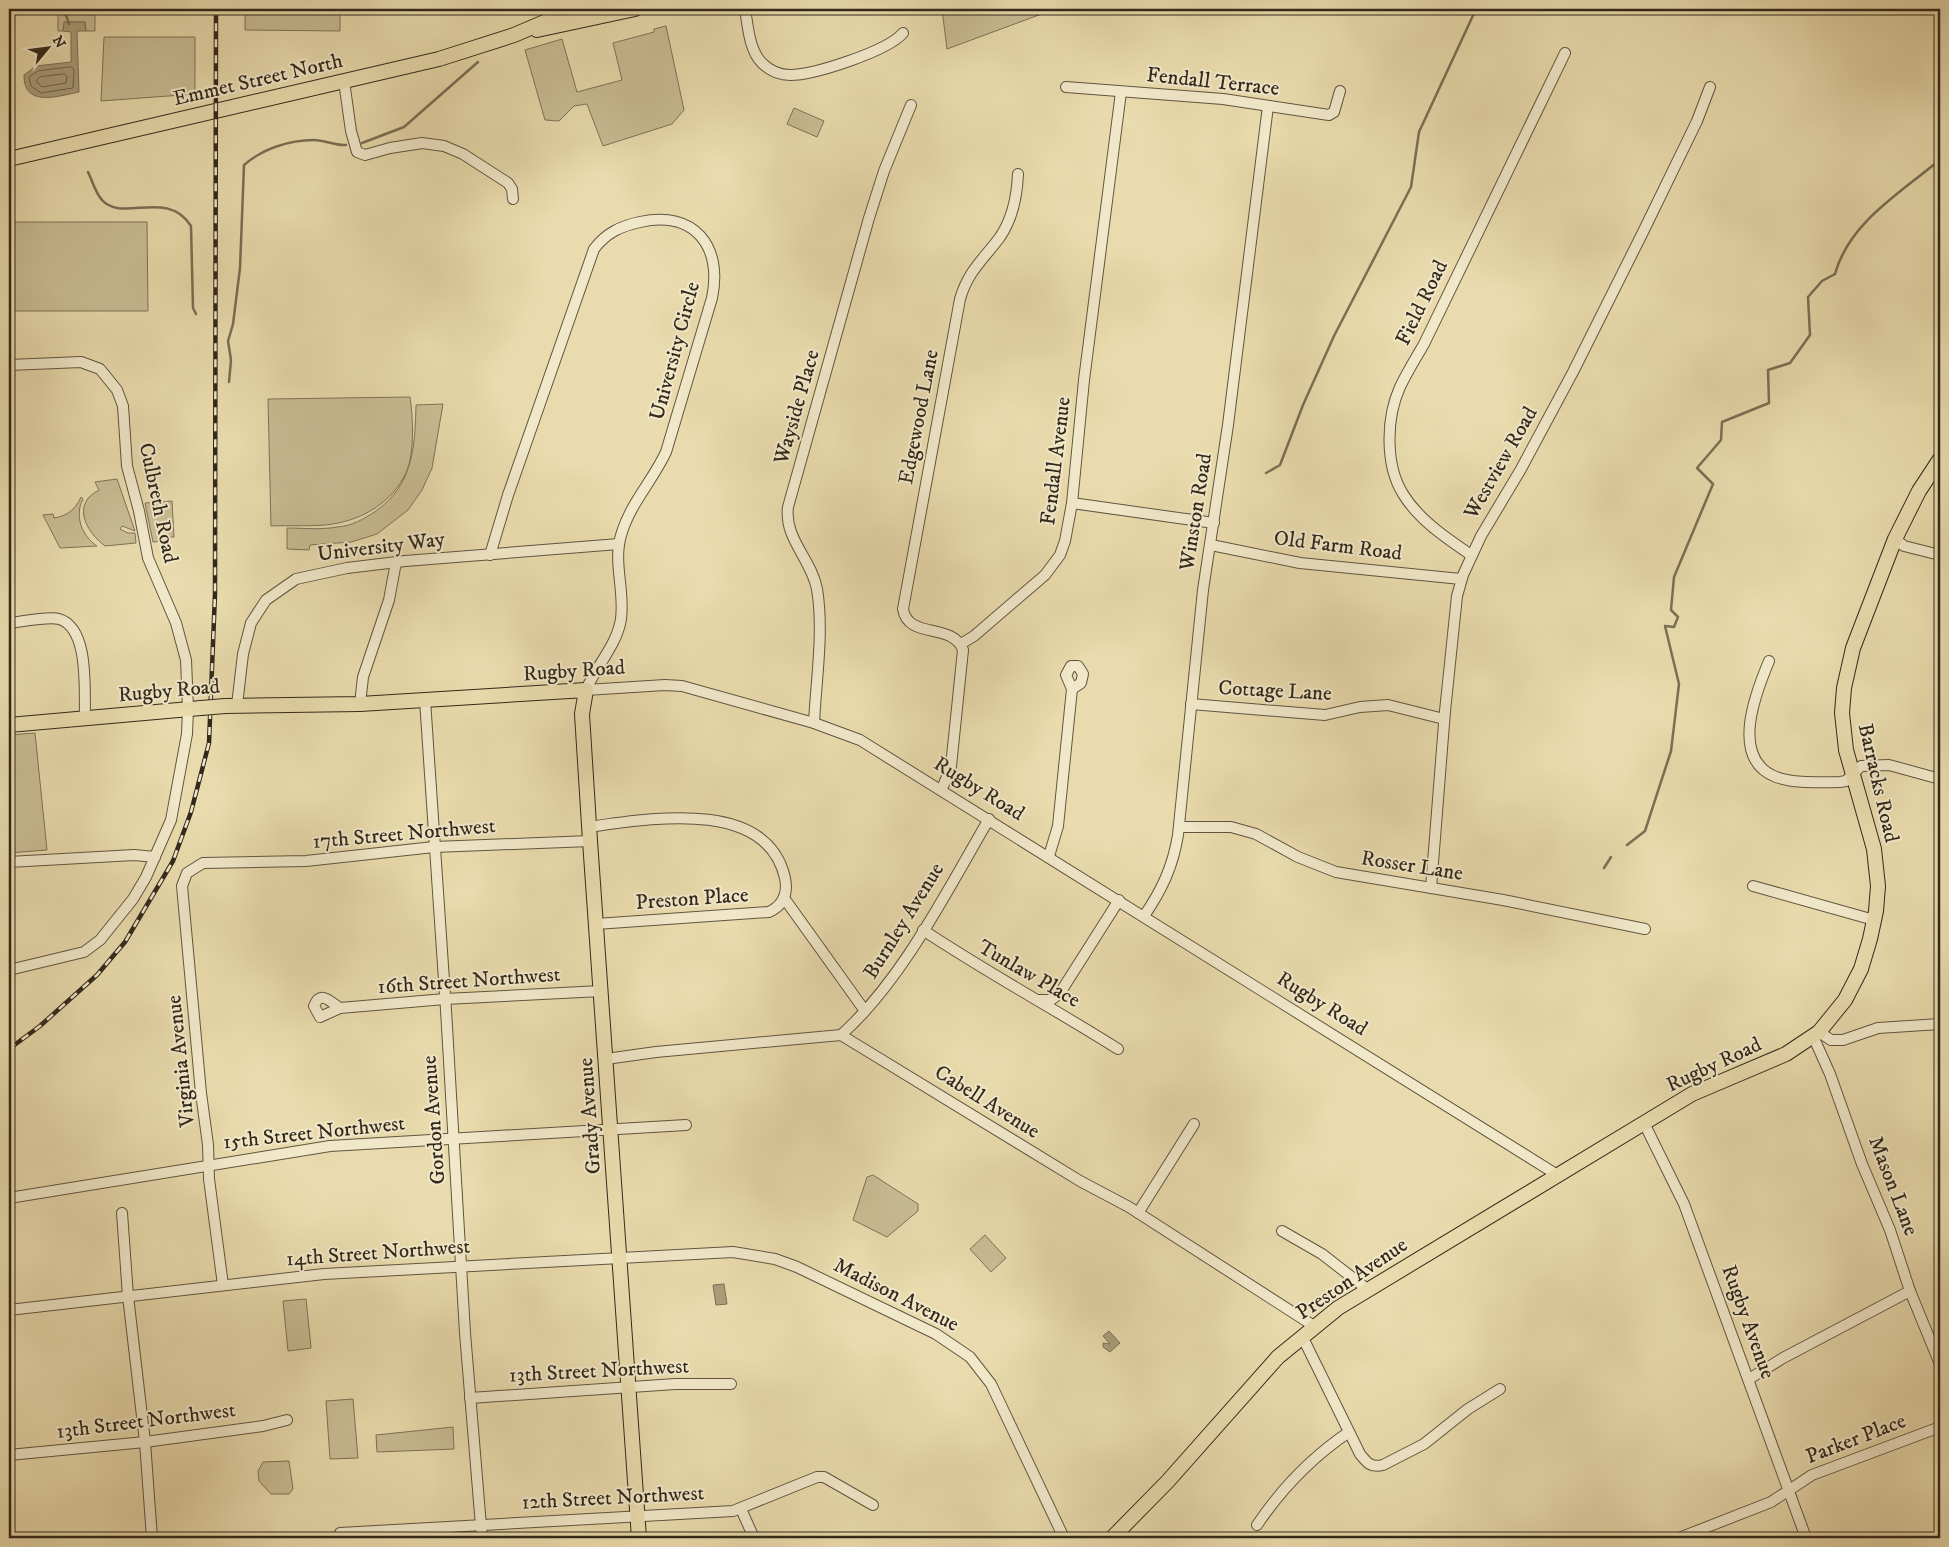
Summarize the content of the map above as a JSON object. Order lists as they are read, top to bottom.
{
  "streets": {
    "main road": [
      "Emmet Street North",
      "Rugby Road",
      "Barracks Road",
      "Grady Avenue",
      "Preston Avenue"
    ],
    "street": [
      "Fendall Terrace",
      "Field Road",
      "University Circle",
      "Wayside Place",
      "Edgewood Lane",
      "Fendall Avenue",
      "Westview Road",
      "Culbreth Road",
      "Winston Road",
      "Old Farm Road",
      "University Way",
      "Cottage Lane",
      "17th Street Northwest",
      "Rosser Lane",
      "Preston Place",
      "Burnley Avenue",
      "Tunlaw Place",
      "16th Street Northwest",
      "Virginia Avenue",
      "Cabell Avenue",
      "Gordon Avenue",
      "15th Street Northwest",
      "Mason Lane",
      "14th Street Northwest",
      "Madison Avenue",
      "Rugby Avenue",
      "13th Street Northwest",
      "Parker Place",
      "12th Street Northwest"
    ]
  },
  "crossings": [
    ["Fendall Terrace", "Fendall Avenue"],
    ["Fendall Terrace", "Winston Road"],
    ["Field Road", "Westview Road"],
    ["University Circle", "University Way"],
    ["University Circle", "Rugby Road"],
    ["University Circle", "Grady Avenue"],
    ["Wayside Place", "Rugby Road"],
    ["Edgewood Lane", "Fendall Avenue"],
    ["Westview Road", "Old Farm Road"],
    ["Westview Road", "Cottage Lane"],
    ["Westview Road", "Rosser Lane"],
    ["Culbreth Road", "Rugby Road"],
    ["Winston Road", "Old Farm Road"],
    ["Winston Road", "Rugby Road"],
    ["Winston Road", "Cottage Lane"],
    ["Winston Road", "Rosser Lane"],
    ["University Way", "Rugby Road"],
    ["Rugby Road", "Barracks Road"],
    ["Rugby Road", "Burnley Avenue"],
    ["Rugby Road", "Grady Avenue"],
    ["Rugby Road", "Gordon Avenue"],
    ["Rugby Road", "Mason Lane"],
    ["Rugby Road", "Preston Avenue"],
    ["Rugby Road", "Rugby Avenue"],
    ["Barracks Road", "Mason Lane"],
    ["17th Street Northwest", "Virginia Avenue"],
    ["17th Street Northwest", "Grady Avenue"],
    ["17th Street Northwest", "Gordon Avenue"],
    ["Preston Place", "Grady Avenue"],
    ["Burnley Avenue", "Tunlaw Place"],
    ["Burnley Avenue", "Cabell Avenue"],
    ["16th Street Northwest", "Grady Avenue"],
    ["16th Street Northwest", "Gordon Avenue"],
    ["Virginia Avenue", "15th Street Northwest"],
    ["Virginia Avenue", "14th Street Northwest"],
    ["Cabell Avenue", "Preston Avenue"],
    ["Grady Avenue", "15th Street Northwest"],
    ["Grady Avenue", "14th Street Northwest"],
    ["Grady Avenue", "13th Street Northwest"],
    ["Grady Avenue", "12th Street Northwest"],
    ["Gordon Avenue", "15th Street Northwest"],
    ["Gordon Avenue", "14th Street Northwest"],
    ["Gordon Avenue", "13th Street Northwest"],
    ["Gordon Avenue", "12th Street Northwest"],
    ["14th Street Northwest", "Madison Avenue"],
    ["Rugby Avenue", "Parker Place"]
  ],
  "north": "top right"
}
